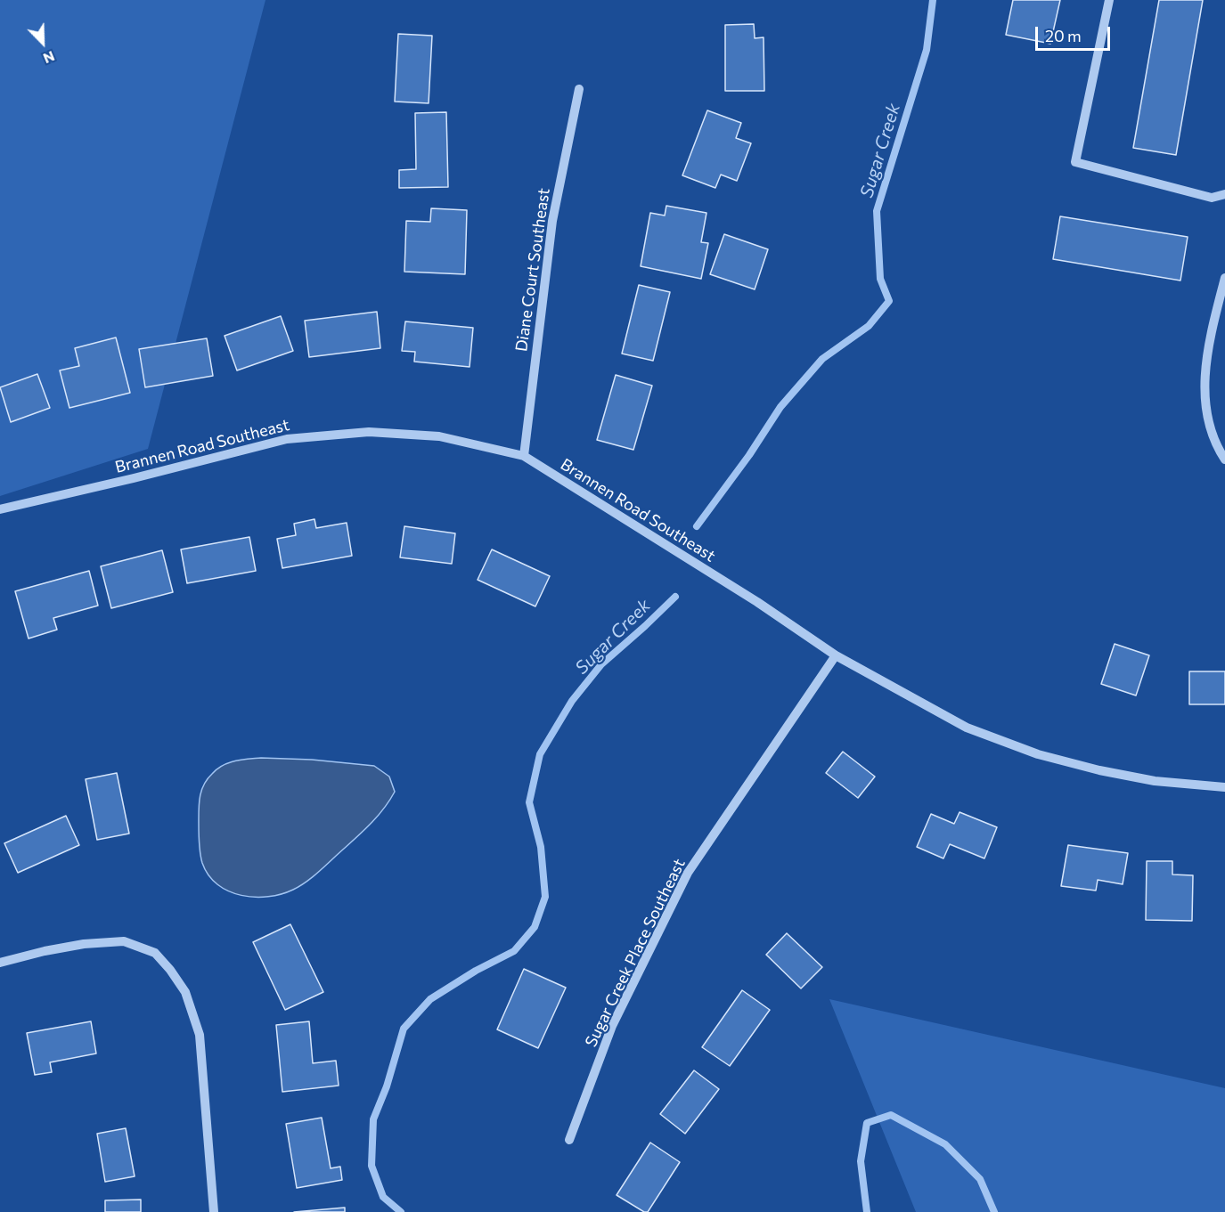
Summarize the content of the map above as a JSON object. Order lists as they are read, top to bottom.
{
  "streets": {
    "street": ["Diane Court Southeast", "Brannen Road Southeast", "Sugar Creek Place Southeast"]
  },
  "crossings": [
    ["Diane Court Southeast", "Brannen Road Southeast"],
    ["Brannen Road Southeast", "Sugar Creek Place Southeast"]
  ],
  "water": ["Sugar Creek"],
  "scale_bar": "20 m",
  "north": "bottom right"
}
